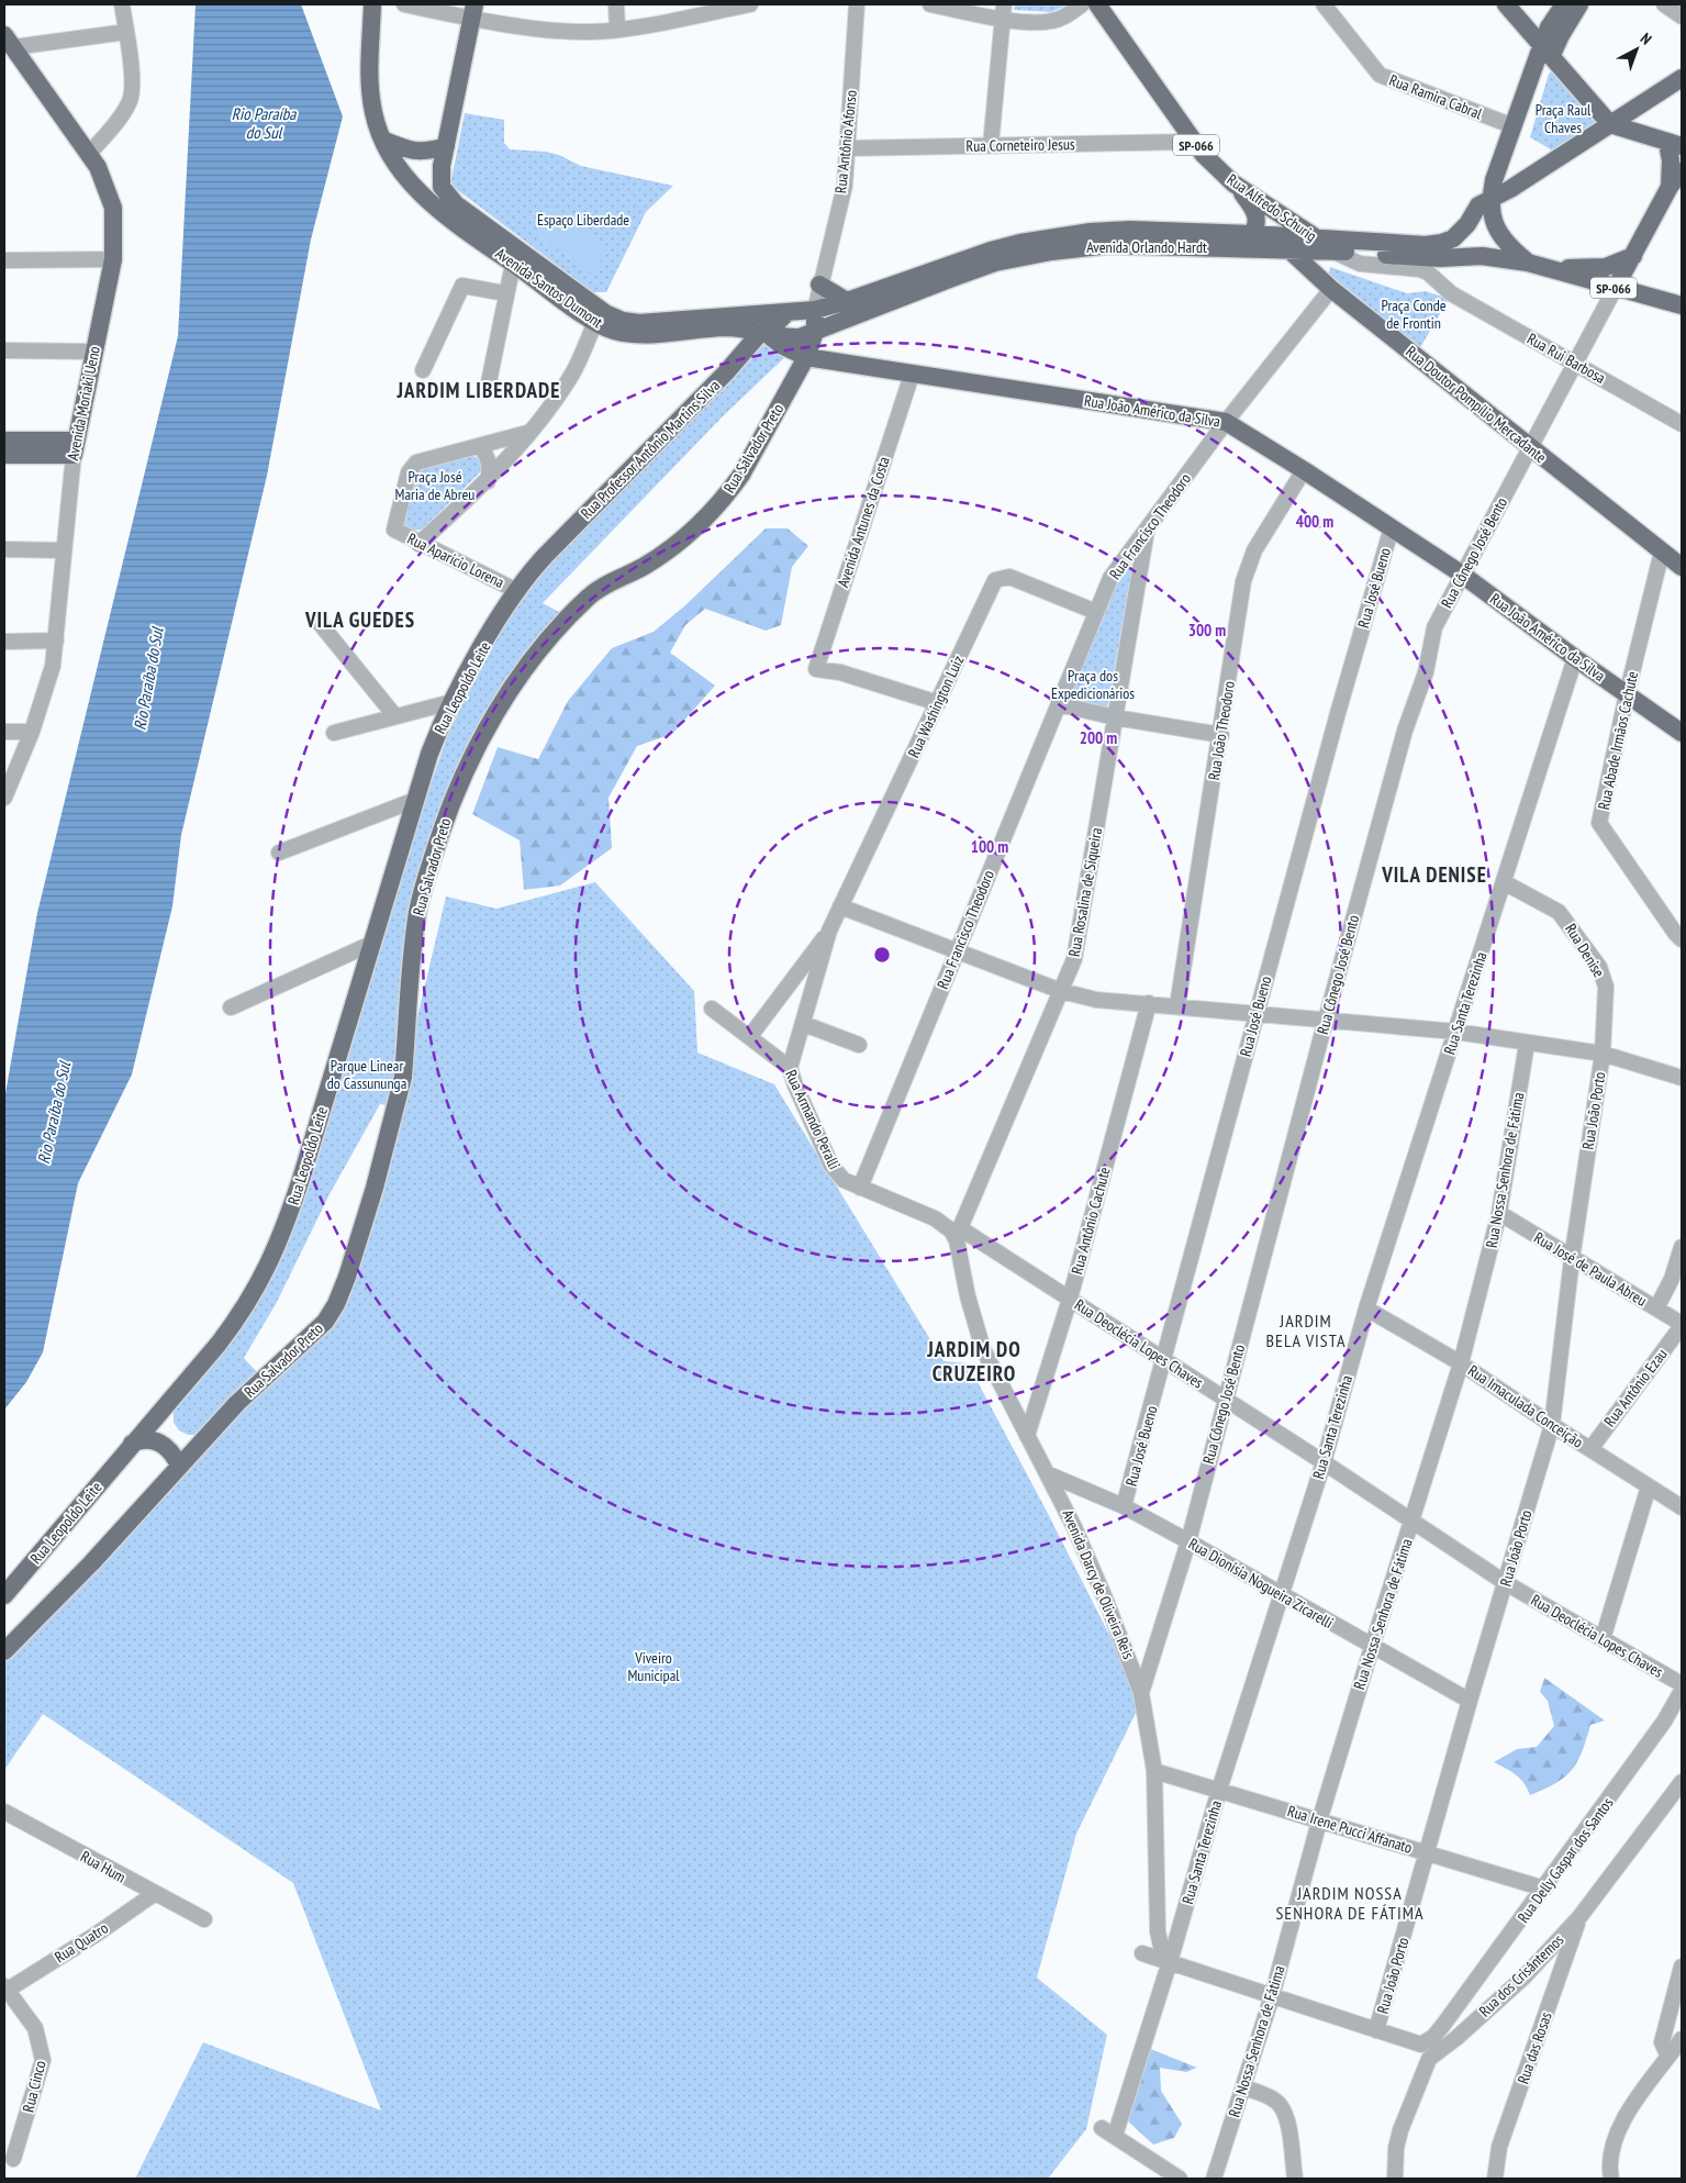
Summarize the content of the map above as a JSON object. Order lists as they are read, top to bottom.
{
  "streets": {
    "main road": [
      "SP-066",
      "Rua Alfredo Schurig",
      "Avenida Orlando Hardt",
      "Avenida Santos Dumont",
      "Avenida Moriaki Ueno",
      "Rua Doutor Pompílio Mercadante",
      "Rua João Américo da Silva",
      "Rua Salvador Preto",
      "Rua Professor Antônio Martins Silva",
      "Rua Leopoldo Leite"
    ],
    "street": [
      "Rua Ramira Cabral",
      "Rua Antônio Afonso",
      "Rua Corneteiro Jesus",
      "Rua Rui Barbosa",
      "Avenida Antunes da Costa",
      "Rua Francisco Theodoro",
      "Rua Cônego José Bento",
      "Rua Aparício Lorena",
      "Rua José Bueno",
      "Rua Washington Luiz",
      "Rua João Theodoro",
      "Rua Abade Irmãos Cachute",
      "Rua Rosalina de Siqueira",
      "Rua Denise",
      "Rua Santa Terezinha",
      "Rua João Porto",
      "Rua Armando Peralli",
      "Rua Nossa Senhora de Fátima",
      "Rua Antônio Cachute",
      "Rua José de Paula Abreu",
      "Rua Deoclécia Lopes Chaves",
      "Rua Antônio Ezau",
      "Rua Imaculada Conceição",
      "Rua Dionísia Nogueira Zicarelli",
      "Avenida Darcy de Oliveira Reis",
      "Rua Irene Pucci Affanato",
      "Rua Delly Gaspar dos Santos",
      "Rua Hum",
      "Rua Quatro",
      "Rua dos Crisântemos",
      "Rua das Rosas",
      "Rua Cinco"
    ]
  },
  "crossings": [
    ["Rua Antônio Afonso", "Rua Corneteiro Jesus"],
    ["Rua Antônio Afonso", "Avenida Orlando Hardt"],
    ["Rua Antônio Afonso", "Avenida Santos Dumont"],
    ["Rua Antônio Afonso", "Rua Salvador Preto"],
    ["Rua Corneteiro Jesus", "Rua Alfredo Schurig"],
    ["SP-066", "Avenida Orlando Hardt"],
    ["SP-066", "Rua Cônego José Bento"],
    ["Rua Alfredo Schurig", "Avenida Orlando Hardt"],
    ["Avenida Orlando Hardt", "Avenida Santos Dumont"],
    ["Avenida Orlando Hardt", "Rua Doutor Pompílio Mercadante"],
    ["Avenida Orlando Hardt", "Rua João Américo da Silva"],
    ["Avenida Orlando Hardt", "Rua Salvador Preto"],
    ["Avenida Orlando Hardt", "Rua Professor Antônio Martins Silva"],
    ["Avenida Santos Dumont", "Rua João Américo da Silva"],
    ["Avenida Santos Dumont", "Rua Salvador Preto"],
    ["Avenida Santos Dumont", "Rua Professor Antônio Martins Silva"],
    ["Rua Rui Barbosa", "Rua Cônego José Bento"],
    ["Rua Doutor Pompílio Mercadante", "Rua Francisco Theodoro"],
    ["Rua Doutor Pompílio Mercadante", "Rua Cônego José Bento"],
    ["Rua Doutor Pompílio Mercadante", "Rua Abade Irmãos Cachute"],
    ["Rua João Américo da Silva", "Rua Salvador Preto"],
    ["Rua João Américo da Silva", "Rua Professor Antônio Martins Silva"],
    ["Rua João Américo da Silva", "Avenida Antunes da Costa"],
    ["Rua João Américo da Silva", "Rua Francisco Theodoro"],
    ["Rua João Américo da Silva", "Rua Cônego José Bento"],
    ["Rua João Américo da Silva", "Rua José Bueno"],
    ["Rua João Américo da Silva", "Rua João Theodoro"],
    ["Rua João Américo da Silva", "Rua Abade Irmãos Cachute"],
    ["Rua João Américo da Silva", "Rua Santa Terezinha"],
    ["Rua Professor Antônio Martins Silva", "Rua Aparício Lorena"],
    ["Rua Professor Antônio Martins Silva", "Rua Leopoldo Leite"],
    ["Avenida Antunes da Costa", "Rua Washington Luiz"],
    ["Rua Francisco Theodoro", "Rua Washington Luiz"],
    ["Rua Francisco Theodoro", "Rua Rosalina de Siqueira"],
    ["Rua Francisco Theodoro", "Rua Armando Peralli"],
    ["Rua Cônego José Bento", "Rua Deoclécia Lopes Chaves"],
    ["Rua Cônego José Bento", "Rua Dionísia Nogueira Zicarelli"],
    ["Rua Cônego José Bento", "Avenida Darcy de Oliveira Reis"],
    ["Rua Aparício Lorena", "Rua Leopoldo Leite"],
    ["Rua José Bueno", "Rua Deoclécia Lopes Chaves"],
    ["Rua José Bueno", "Rua Dionísia Nogueira Zicarelli"],
    ["Rua Washington Luiz", "Rua Armando Peralli"],
    ["Rua Rosalina de Siqueira", "Rua Armando Peralli"],
    ["Rua Rosalina de Siqueira", "Rua Deoclécia Lopes Chaves"],
    ["Rua Rosalina de Siqueira", "Avenida Darcy de Oliveira Reis"],
    ["Rua Denise", "Rua Santa Terezinha"],
    ["Rua Denise", "Rua João Porto"],
    ["Rua Santa Terezinha", "Rua Deoclécia Lopes Chaves"],
    ["Rua Santa Terezinha", "Rua Imaculada Conceição"],
    ["Rua Santa Terezinha", "Rua Dionísia Nogueira Zicarelli"],
    ["Rua Santa Terezinha", "Avenida Darcy de Oliveira Reis"],
    ["Rua Santa Terezinha", "Rua Irene Pucci Affanato"],
    ["Rua João Porto", "Rua José de Paula Abreu"],
    ["Rua João Porto", "Rua Deoclécia Lopes Chaves"],
    ["Rua João Porto", "Rua Imaculada Conceição"],
    ["Rua João Porto", "Rua Dionísia Nogueira Zicarelli"],
    ["Rua João Porto", "Rua Irene Pucci Affanato"],
    ["Rua Armando Peralli", "Rua Deoclécia Lopes Chaves"],
    ["Rua Armando Peralli", "Avenida Darcy de Oliveira Reis"],
    ["Rua Nossa Senhora de Fátima", "Rua José de Paula Abreu"],
    ["Rua Nossa Senhora de Fátima", "Rua Deoclécia Lopes Chaves"],
    ["Rua Nossa Senhora de Fátima", "Rua Imaculada Conceição"],
    ["Rua Nossa Senhora de Fátima", "Rua Dionísia Nogueira Zicarelli"],
    ["Rua Nossa Senhora de Fátima", "Rua Irene Pucci Affanato"],
    ["Rua Antônio Cachute", "Rua Deoclécia Lopes Chaves"],
    ["Rua Antônio Cachute", "Avenida Darcy de Oliveira Reis"],
    ["Rua José de Paula Abreu", "Rua Antônio Ezau"],
    ["Rua Deoclécia Lopes Chaves", "Avenida Darcy de Oliveira Reis"],
    ["Rua Antônio Ezau", "Rua Imaculada Conceição"],
    ["Rua Dionísia Nogueira Zicarelli", "Avenida Darcy de Oliveira Reis"],
    ["Avenida Darcy de Oliveira Reis", "Rua Irene Pucci Affanato"],
    ["Rua Irene Pucci Affanato", "Rua Delly Gaspar dos Santos"],
    ["Rua Delly Gaspar dos Santos", "Rua dos Crisântemos"],
    ["Rua Hum", "Rua Quatro"],
    ["Rua Quatro", "Rua Cinco"],
    ["Rua dos Crisântemos", "Rua das Rosas"]
  ],
  "districts": [
    "JARDIM LIBERDADE",
    "VILA GUEDES",
    "VILA DENISE",
    "JARDIM BELA VISTA",
    "JARDIM DO CRUZEIRO",
    "JARDIM NOSSA SENHORA DE FÁTIMA"
  ],
  "water": ["Rio Paraíba do Sul"],
  "parks": [
    "Praça Raul Chaves",
    "Espaço Liberdade",
    "Praça Conde de Frontin",
    "Praça José Maria de Abreu",
    "Praça dos Expedicionários",
    "Parque Linear do Cassununga",
    "Viveiro Municipal"
  ],
  "north": "top right",
  "rings": [
    "400 m",
    "300 m",
    "200 m",
    "100 m"
  ]
}
